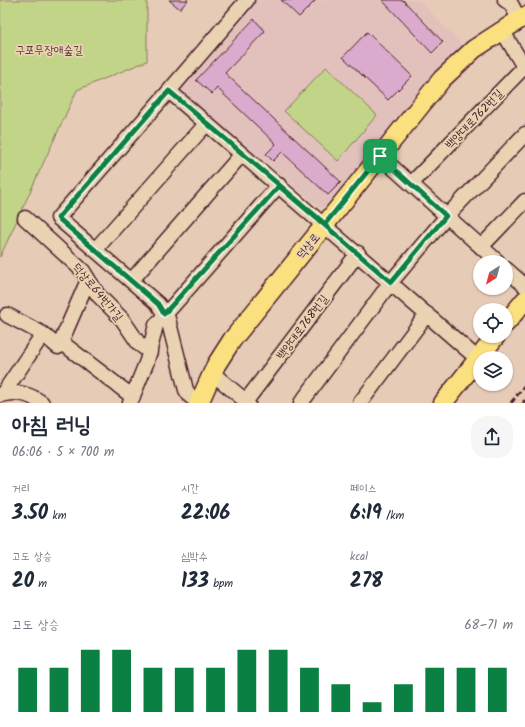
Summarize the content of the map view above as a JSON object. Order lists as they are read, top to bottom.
{
  "streets": {
    "main road": ["덕상로"],
    "street": ["백양대로762번길", "덕상로64번가길", "백양대로768번길"]
  },
  "crossings": [
    ["백양대로762번길", "덕상로"]
  ],
  "parks": ["구포무장애숲길"],
  "north": "bottom left",
  "page": {
    "heading": ["아침 러닝", "06:06 · 5 × 700 m"],
    "stats": [
      ["거리", "3.50 km"],
      ["시간", "22:06"],
      ["페이스", "6:19 /km"],
      ["고도 상승", "20 m"],
      ["심박수", "133 bpm"],
      ["kcal", "278"]
    ],
    "chart": ["고도 상승", "68–71 m"]
  }
}
